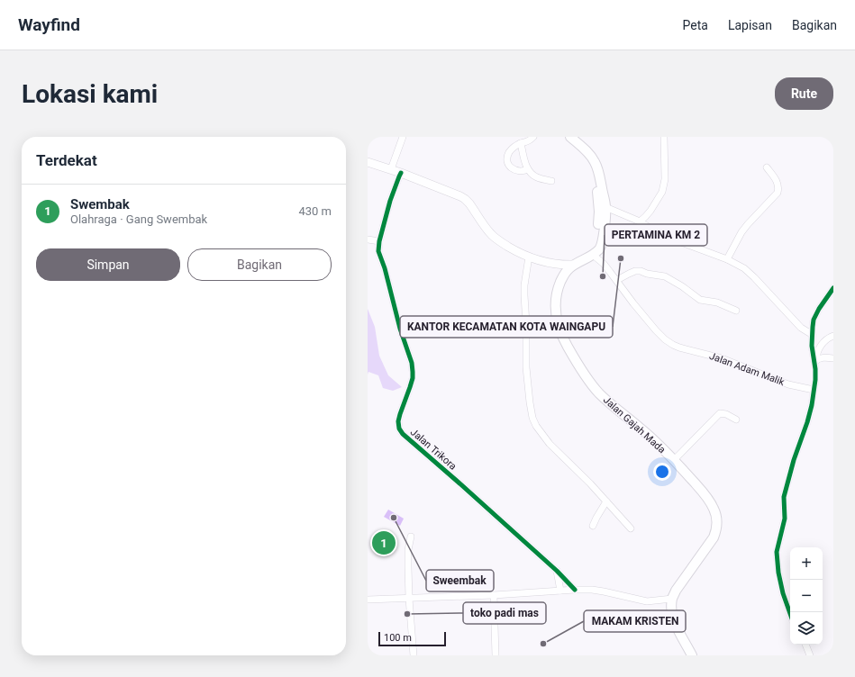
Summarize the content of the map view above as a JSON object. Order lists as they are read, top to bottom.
{
  "streets": {
    "highway": ["Jalan Gajah Mada"],
    "street": ["Jalan Adam Malik", "Jalan Trikora"]
  },
  "crossings": [
    ["Jalan Adam Malik", "Jalan Gajah Mada"]
  ],
  "places": [
    "KANTOR KECAMATAN KOTA WAINGAPU",
    "PERTAMINA KM 2",
    "Sweembak",
    "toko padi mas",
    "MAKAM KRISTEN"
  ],
  "scale_bar": "100 m",
  "page": {
    "header": "Wayfind",
    "nav": ["Peta", "Lapisan", "Bagikan"],
    "buttons": [
      "Rute",
      ["Simpan", "Bagikan"]
    ],
    "title": "Lokasi kami",
    "heading": "Terdekat",
    "list": [
      {
        "mark": "1",
        "name": "Swembak",
        "note": "Olahraga · Gang Swembak",
        "value": "430 m"
      }
    ],
    "pins": "1",
    "map_buttons": ["+", "−"],
    "scale": "100 m"
  }
}
